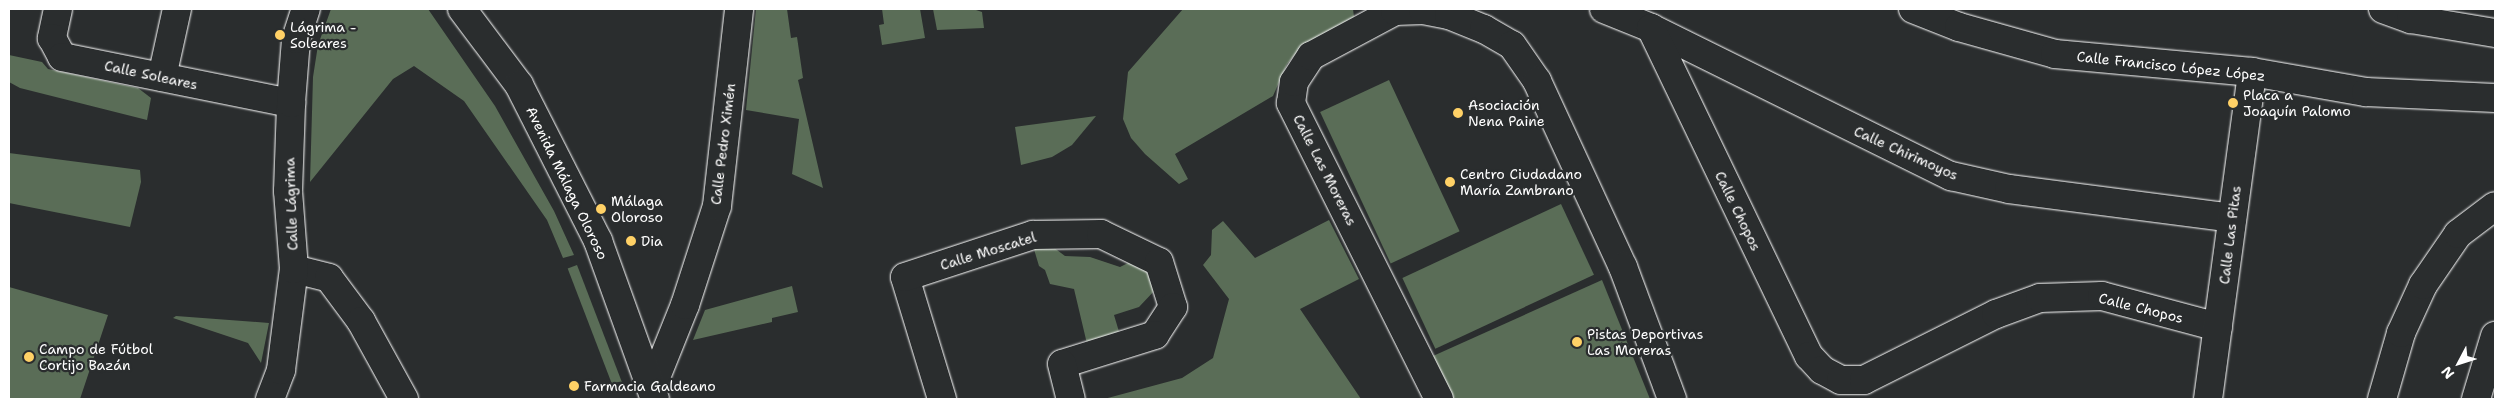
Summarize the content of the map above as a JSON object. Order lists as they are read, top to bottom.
{
  "streets": {
    "street": [
      "Calle Francisco López López",
      "Calle Soleares",
      "Calle Pedro Ximén",
      "Calle Chirimoyos",
      "Calle Las Moreras",
      "Avenida Málaga Oloroso",
      "Calle Lágrima",
      "Calle Chopos",
      "Calle Las Pitas",
      "Calle Moscatel"
    ]
  },
  "crossings": [
    ["Calle Francisco López López", "Calle Las Pitas"],
    ["Calle Soleares", "Calle Lágrima"],
    ["Calle Pedro Ximén", "Avenida Málaga Oloroso"],
    ["Calle Chirimoyos", "Calle Chopos"],
    ["Calle Chirimoyos", "Calle Las Pitas"],
    ["Calle Chopos", "Calle Las Pitas"]
  ],
  "places": [
    "Lágrima - Soleares",
    "Placa a Joaquín Palomo",
    "Asociación Nena Paine",
    "Centro Ciudadano María Zambrano",
    "Málaga Oloroso",
    "Dia",
    "Pistas Deportivas Las Moreras",
    "Campo de Fútbol Cortijo Bazán",
    "Farmacia Galdeano"
  ],
  "north": "bottom left"
}
